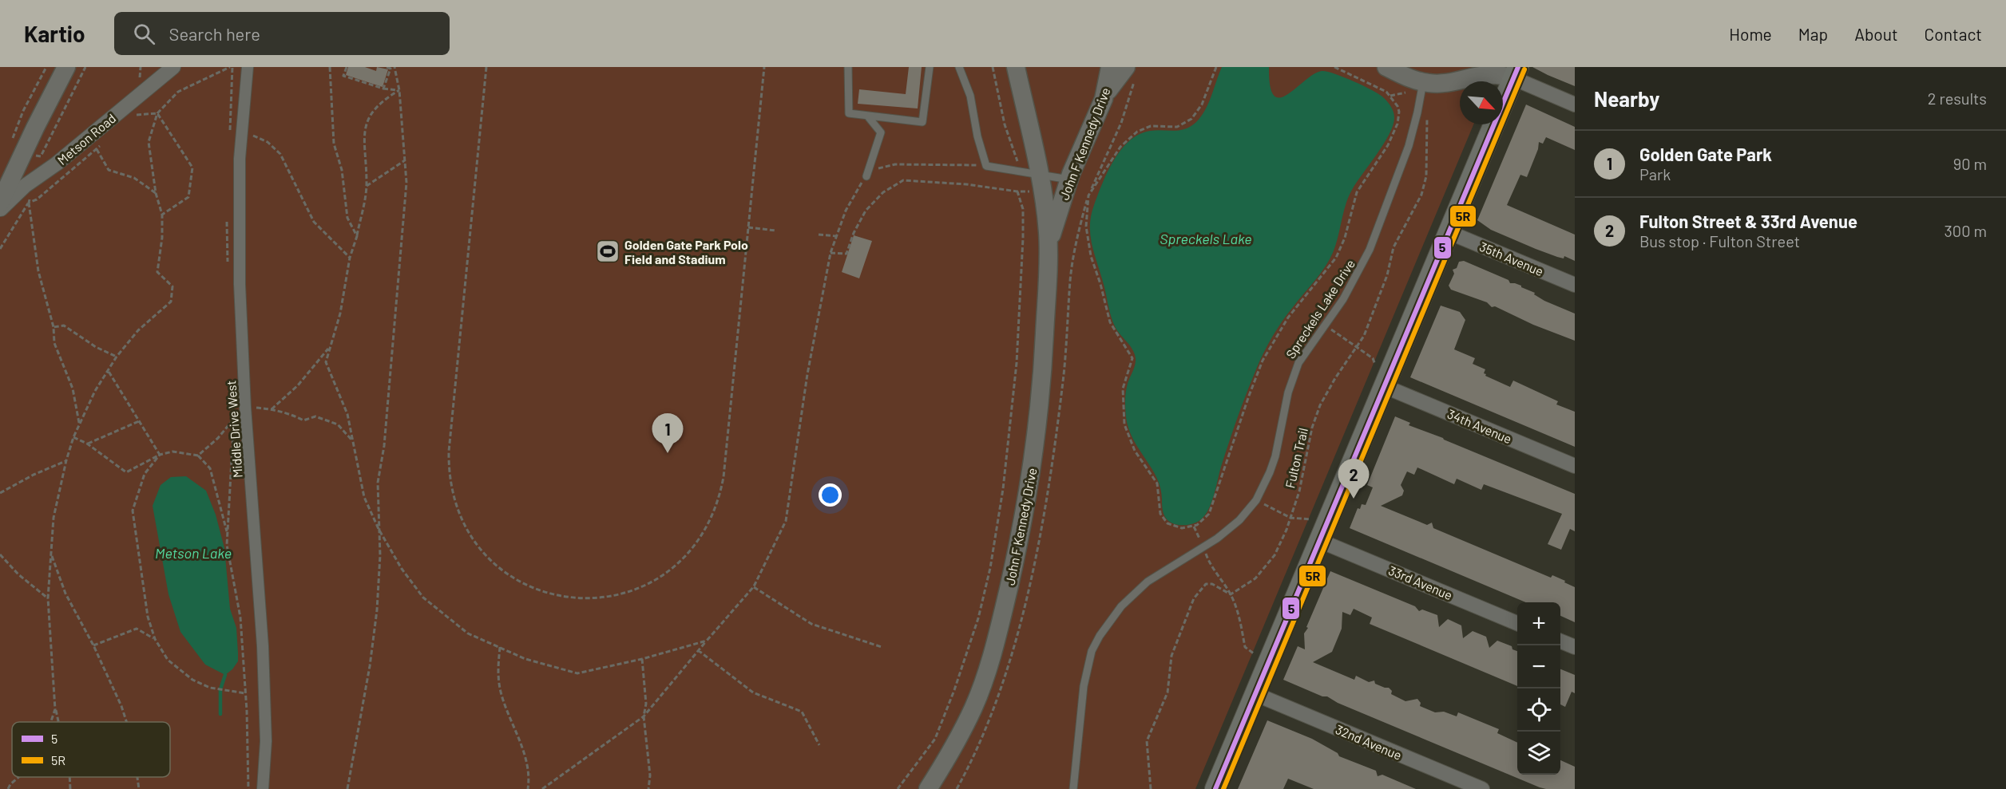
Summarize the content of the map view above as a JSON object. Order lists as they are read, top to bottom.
{
  "streets": {
    "street": [
      "Metson Road",
      "John F Kennedy Drive",
      "35th Avenue",
      "34th Avenue",
      "Middle Drive West",
      "33rd Avenue",
      "32nd Avenue"
    ],
    "lane": ["Spreckels Lake Drive"],
    "path": ["Fulton Trail"]
  },
  "water": ["Spreckels Lake", "Metson Lake"],
  "places": {
    "sports": ["Golden Gate Park Polo Field and Stadium"]
  },
  "lines": ["transit line 5", "transit line 5R"],
  "legend": ["5", "5R"],
  "north": "bottom right",
  "page": {
    "header": "Kartio",
    "search": "Search here",
    "nav": [
      "Home",
      "Map",
      "About",
      "Contact"
    ],
    "heading": ["Nearby", "2 results"],
    "list": [
      {
        "mark": "1",
        "name": "Golden Gate Park",
        "note": "Park",
        "value": "90 m"
      },
      {
        "mark": "2",
        "name": "Fulton Street & 33rd Avenue",
        "note": "Bus stop · Fulton Street",
        "value": "300 m"
      }
    ],
    "pins": ["1", "2"],
    "map_buttons": ["+", "−"]
  }
}
